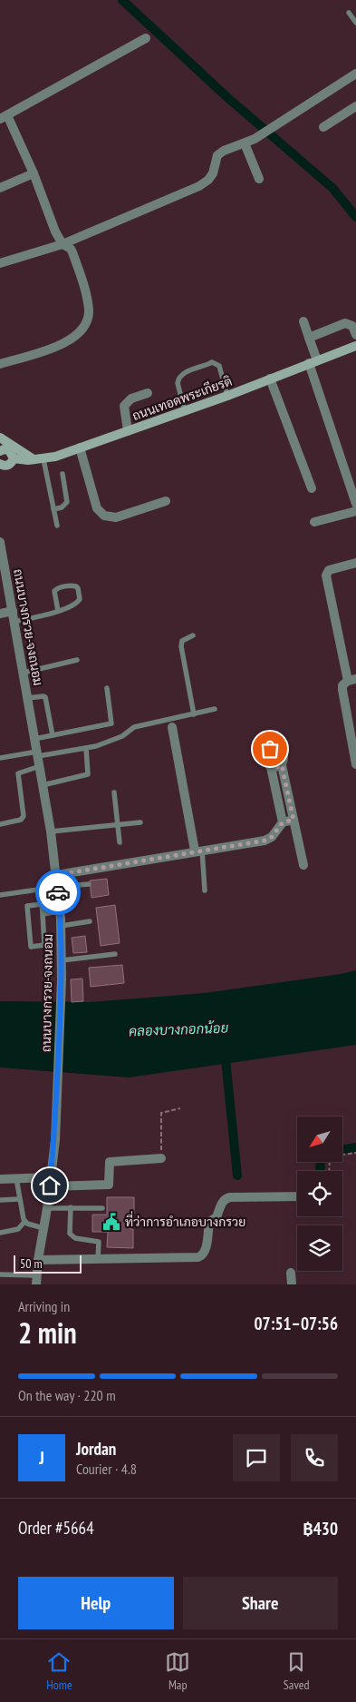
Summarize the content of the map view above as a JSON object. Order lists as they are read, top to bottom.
{
  "streets": {
    "main road": ["ถนนเทอดพระเกียรติ"],
    "street": ["ถนนบางกรวย-จงถนอม"]
  },
  "water": ["คลองบางกอกน้อย"],
  "places": {
    "public building": ["ที่ว่าการอำเภอบางกรวย"]
  },
  "scale_bar": "50 m",
  "north": "bottom left",
  "page": {
    "scale": "50 m",
    "heading": ["2 min", "Arriving in", "07:51–07:56"],
    "panel": [
      "Jordan",
      "Courier · 4.8",
      "Order #5664",
      "฿430"
    ],
    "bar": "On the way · 220 m",
    "round": "J",
    "buttons": ["Help", "Share"],
    "tabs": ["Home", "Map", "Saved"]
  }
}
